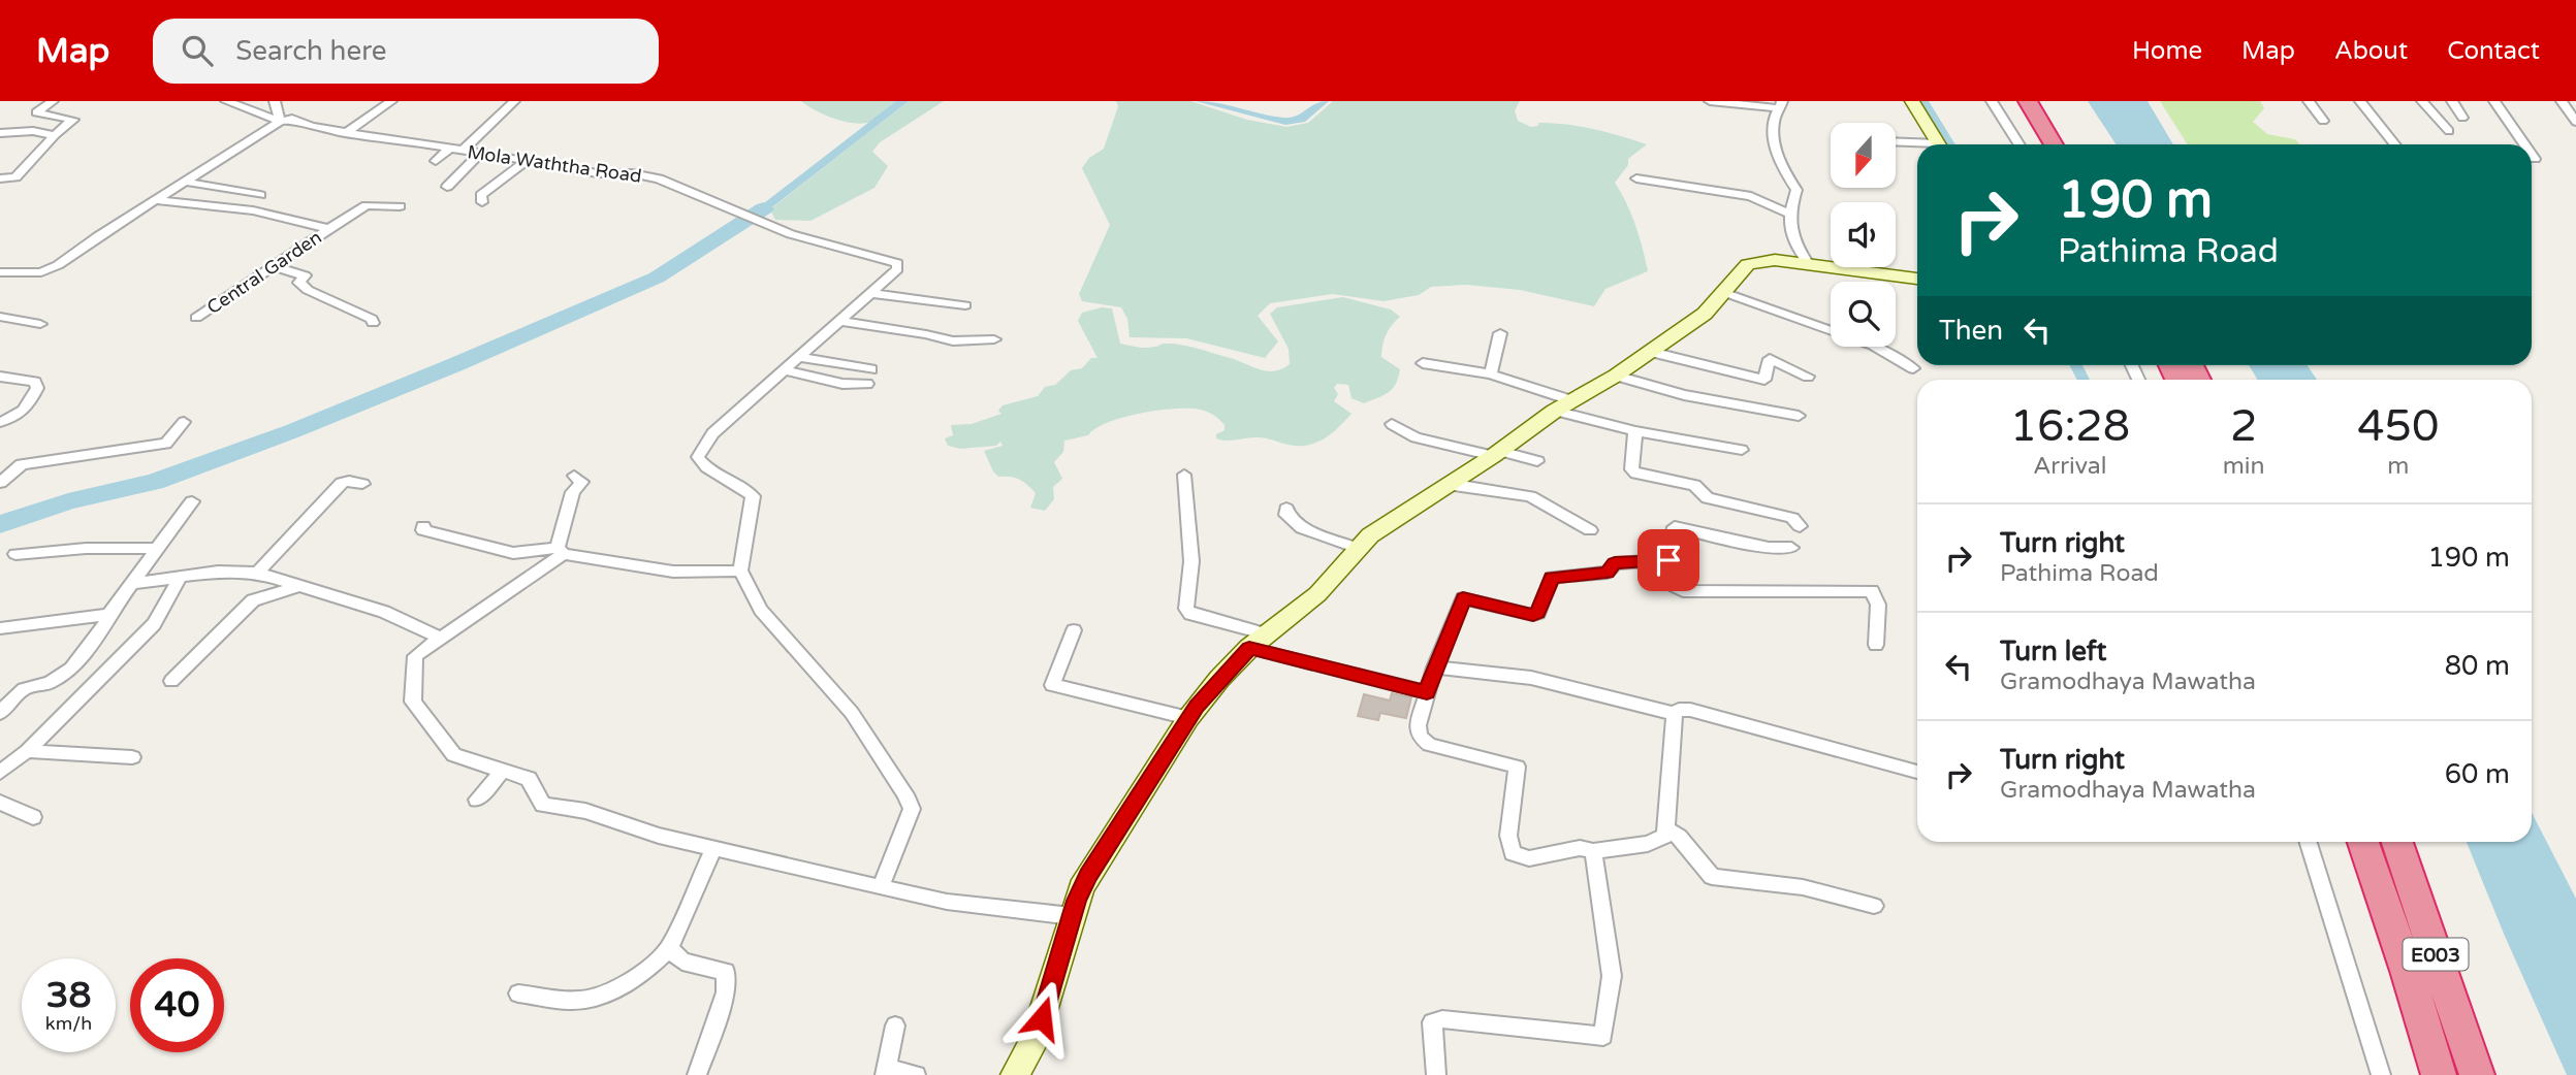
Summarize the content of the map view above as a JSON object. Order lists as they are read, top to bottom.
{
  "streets": {
    "highway": ["E003"],
    "street": ["Mola Waththa Road", "Central Garden"]
  },
  "north": "bottom",
  "page": {
    "header": "Map",
    "search": "Search here",
    "nav": [
      "Home",
      "Map",
      "About",
      "Contact"
    ],
    "turn": ["190 m", "Pathima Road"],
    "then": "Then",
    "eta": [
      "16:28",
      "Arrival",
      "2",
      "min",
      "450",
      "m"
    ],
    "list": [
      {
        "name": "Turn right",
        "note": "Pathima Road",
        "value": "190 m"
      },
      {
        "name": "Turn left",
        "note": "Gramodhaya Mawatha",
        "value": "80 m"
      },
      {
        "name": "Turn right",
        "note": "Gramodhaya Mawatha",
        "value": "60 m"
      }
    ],
    "speed": "38 km/h",
    "limit": "40"
  }
}
